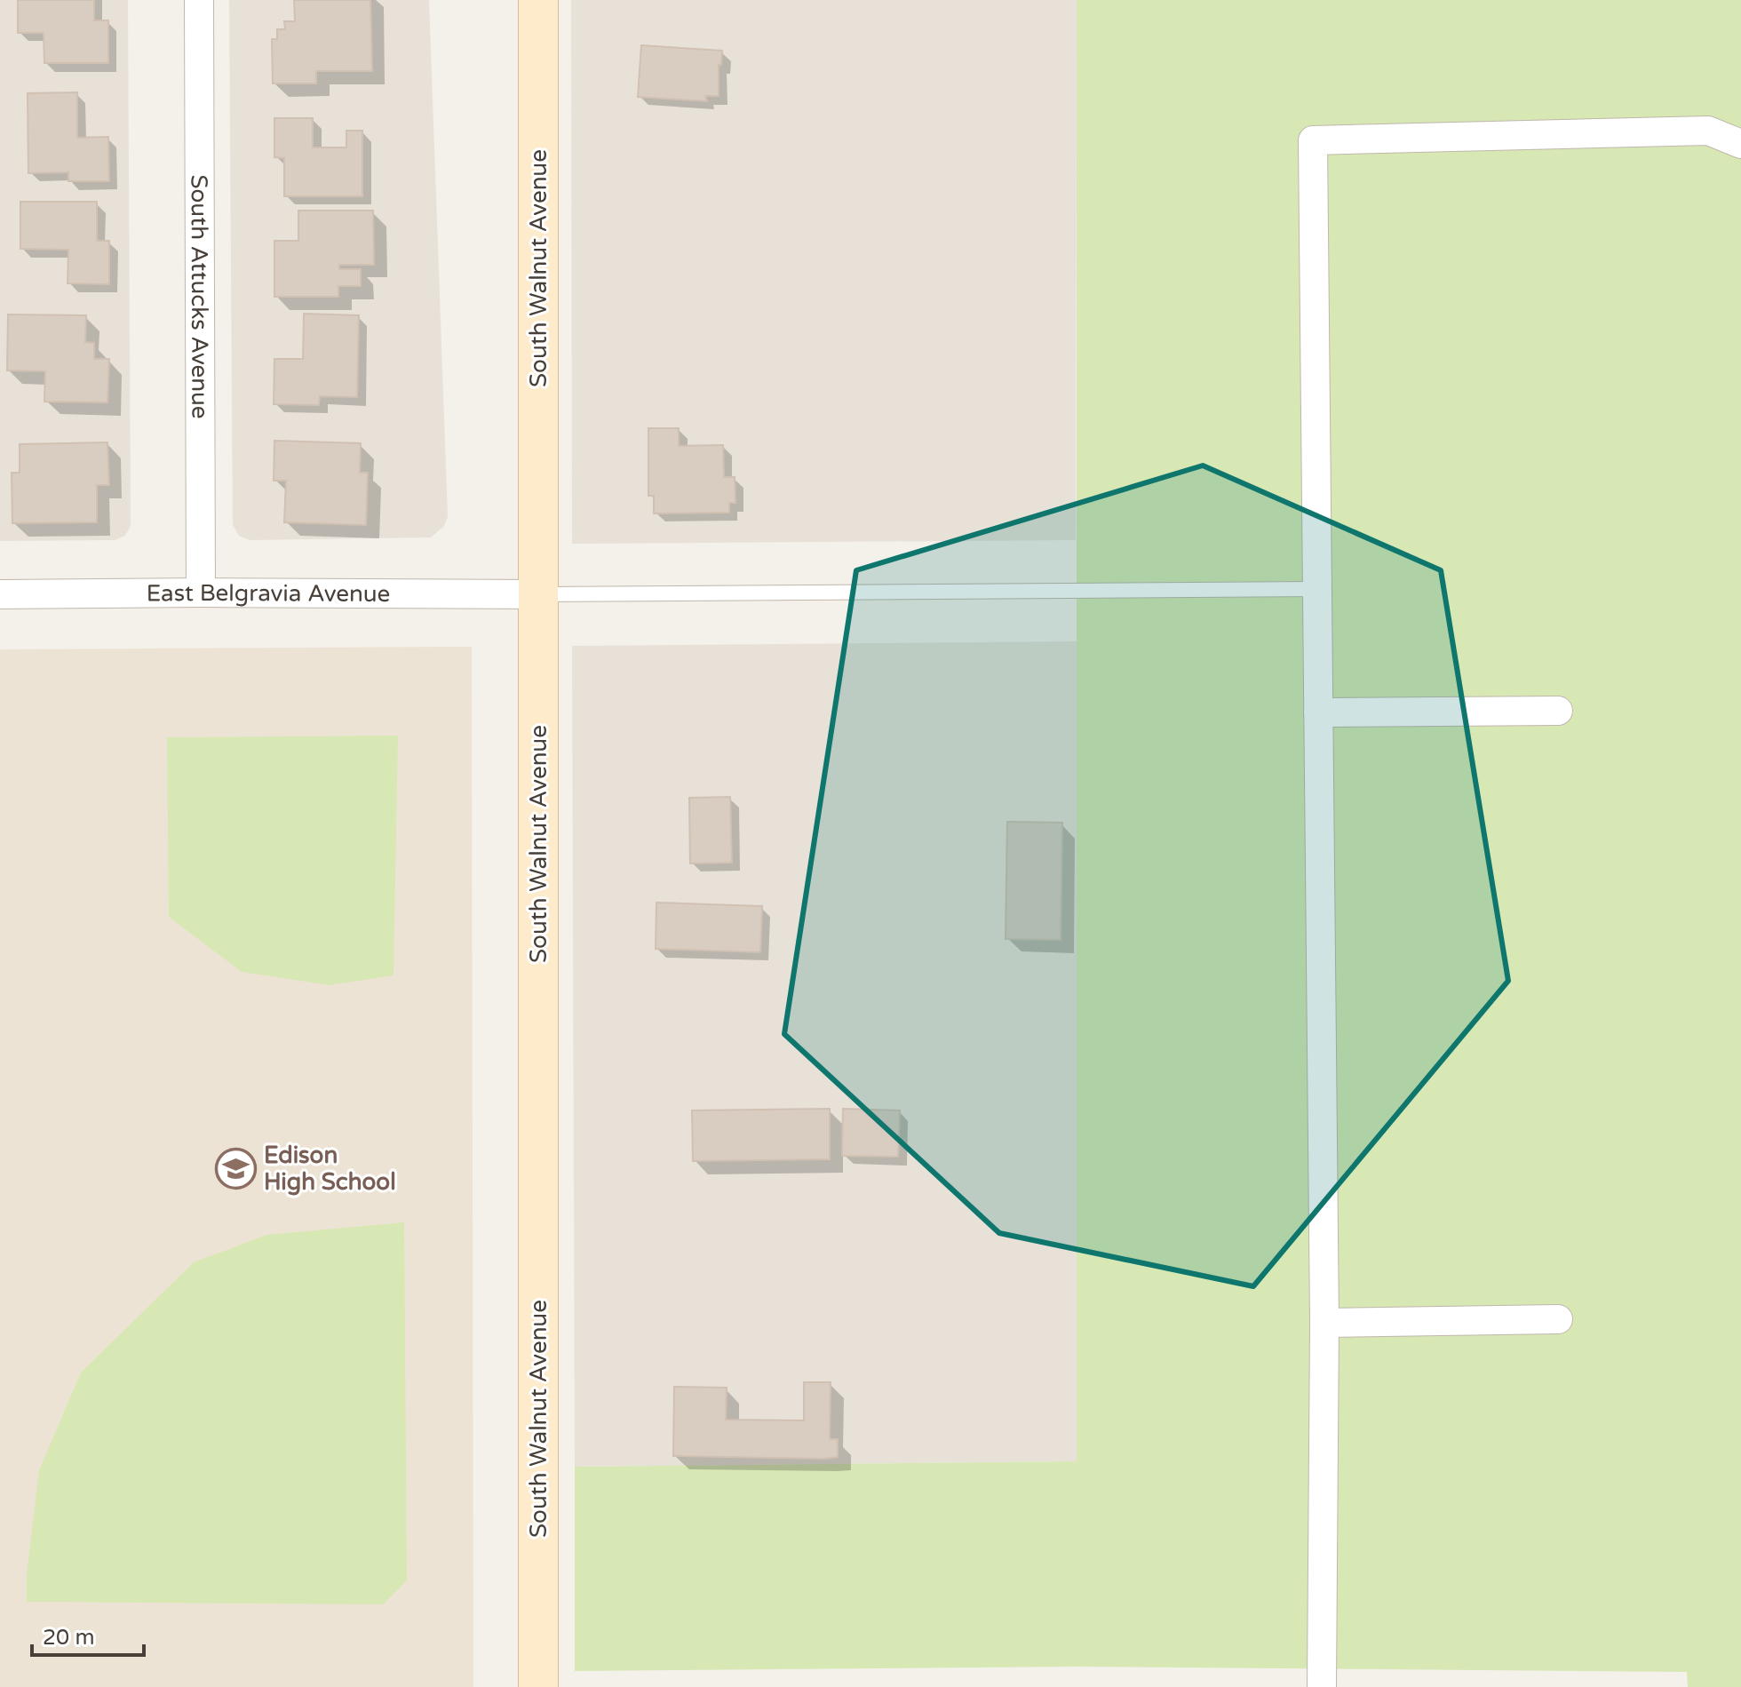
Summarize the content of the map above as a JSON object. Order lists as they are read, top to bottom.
{
  "streets": {
    "street": ["South Walnut Avenue", "South Attucks Avenue", "East Belgravia Avenue"]
  },
  "crossings": [
    ["South Walnut Avenue", "East Belgravia Avenue"],
    ["South Attucks Avenue", "East Belgravia Avenue"]
  ],
  "places": {
    "school or university": ["Edison High School"]
  },
  "scale_bar": "20 m"
}
